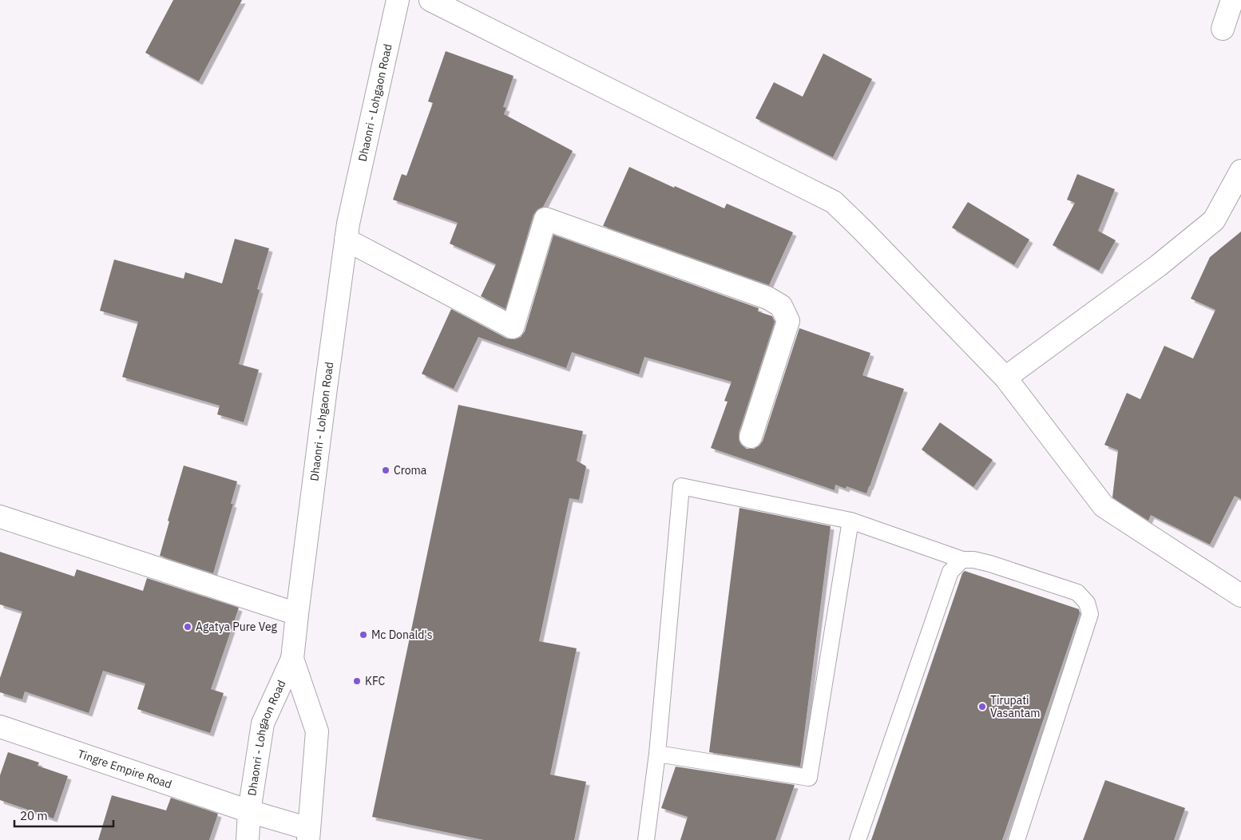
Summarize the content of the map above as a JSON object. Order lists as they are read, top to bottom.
{
  "streets": {
    "street": ["Dhaonri - Lohgaon Road", "Tingre Empire Road"]
  },
  "crossings": [
    ["Dhaonri - Lohgaon Road", "Tingre Empire Road"]
  ],
  "places": [
    "Croma",
    "Agatya Pure Veg",
    "Mc Donald's",
    "KFC",
    "Tirupati Vasantam"
  ],
  "scale_bar": "20 m"
}
